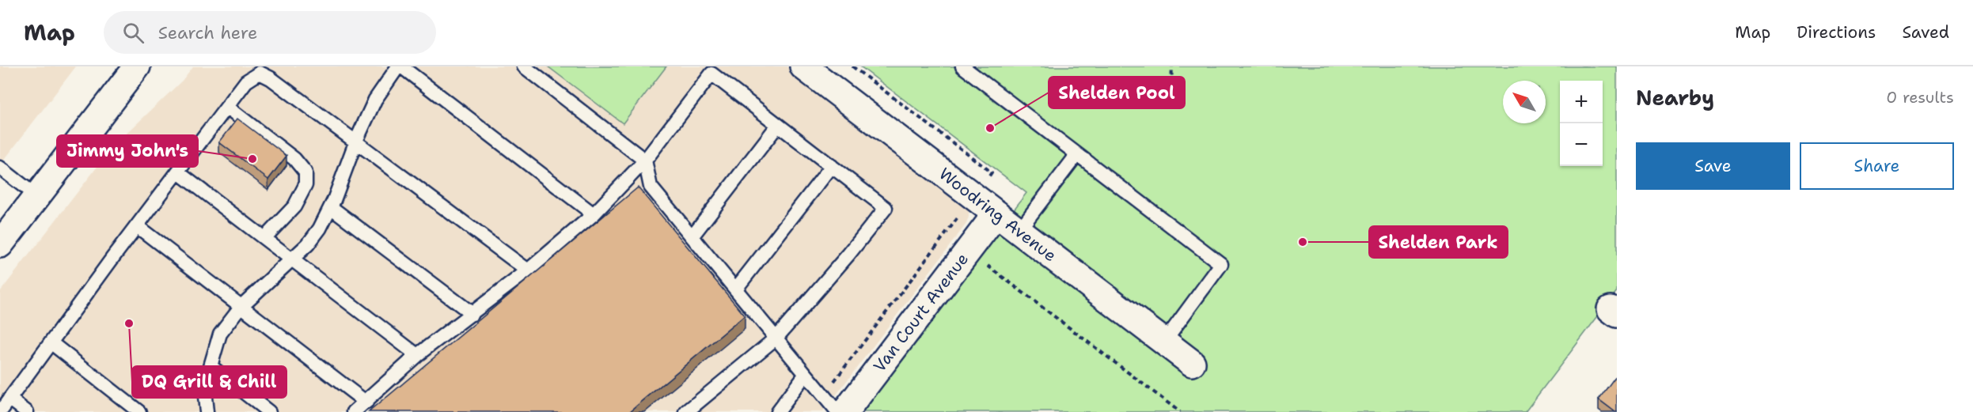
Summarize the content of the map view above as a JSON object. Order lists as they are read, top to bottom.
{
  "streets": {
    "street": ["Woodring Avenue", "Van Court Avenue"]
  },
  "crossings": [
    ["Woodring Avenue", "Van Court Avenue"]
  ],
  "places": [
    "Shelden Pool",
    "Jimmy John's",
    "Shelden Park",
    "DQ Grill & Chill"
  ],
  "north": "top left",
  "page": {
    "header": "Map",
    "search": "Search here",
    "nav": ["Map", "Directions", "Saved"],
    "heading": ["Nearby", "0 results"],
    "map_buttons": ["+", "−"],
    "buttons": ["Save", "Share"]
  }
}
